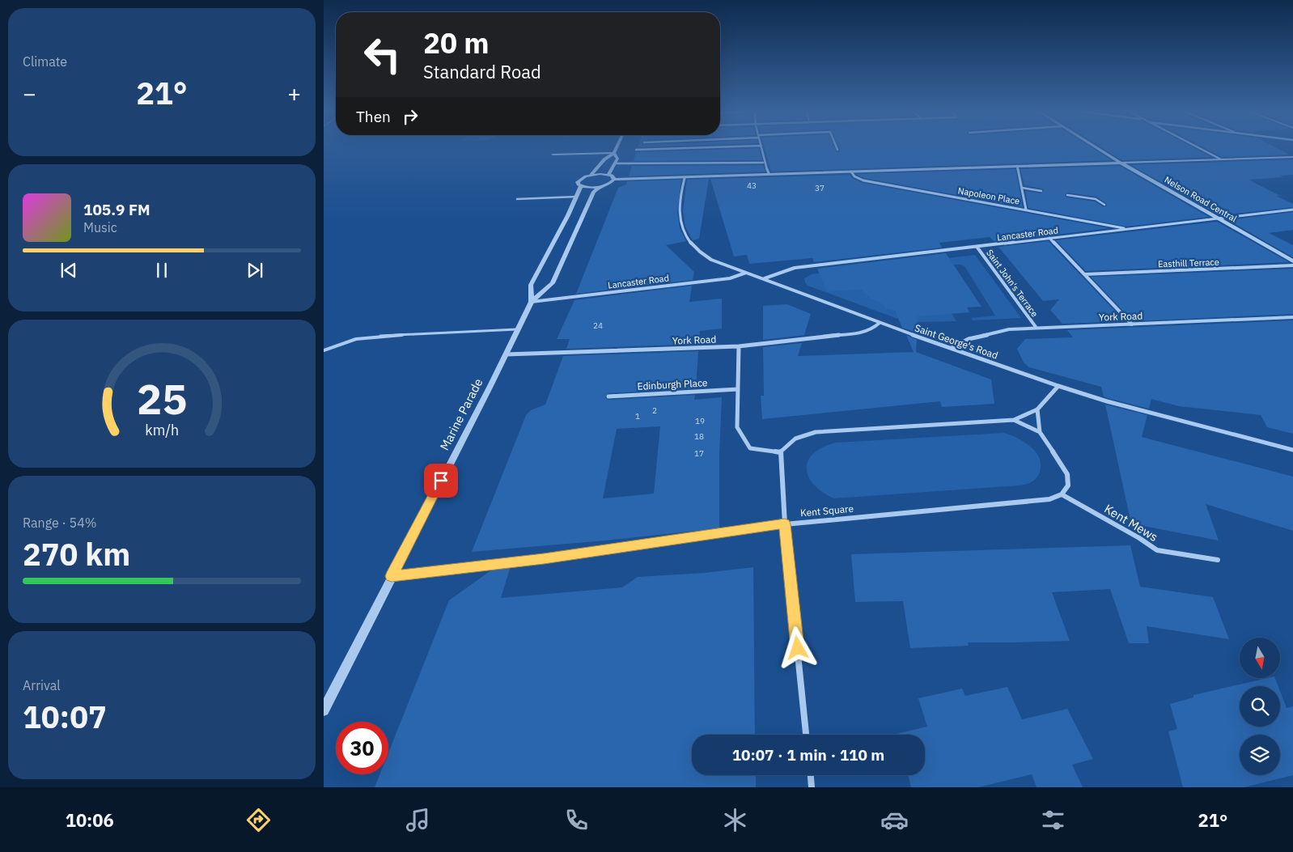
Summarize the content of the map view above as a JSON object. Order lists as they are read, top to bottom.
{
  "streets": {
    "street": [
      "Napoleon Place",
      "Nelson Road Central",
      "Lancaster Road",
      "Easthill Terrace",
      "Saint John's Terrace",
      "York Road",
      "Saint George's Road",
      "Edinburgh Place",
      "Marine Parade",
      "Kent Square",
      "Kent Mews"
    ]
  },
  "crossings": [
    ["Napoleon Place", "Lancaster Road"],
    ["Nelson Road Central", "Lancaster Road"],
    ["Lancaster Road", "Saint John's Terrace"],
    ["Lancaster Road", "Saint George's Road"],
    ["Lancaster Road", "Marine Parade"],
    ["Saint John's Terrace", "York Road"],
    ["York Road", "Saint George's Road"],
    ["York Road", "Marine Parade"],
    ["Marine Parade", "Kent Square"],
    ["Kent Square", "Kent Mews"]
  ],
  "house_numbers": [
    "43",
    "37",
    "24",
    "2",
    "1",
    "19",
    "18",
    "17"
  ],
  "north": "bottom",
  "page": {
    "tile": [
      "Climate",
      ["Range · 54%", "270 km"],
      ["Arrival", "10:07"]
    ],
    "turn": ["20 m", "Standard Road"],
    "heat": ["−", "21°", "+"],
    "then": "Then",
    "song": ["105.9 FM", "Music"],
    "limit": "30",
    "trip": "10:07 · 1 min · 110 m",
    "tabs": ["10:06", "21°"],
    "gauge": ["25", "km/h"]
  }
}
